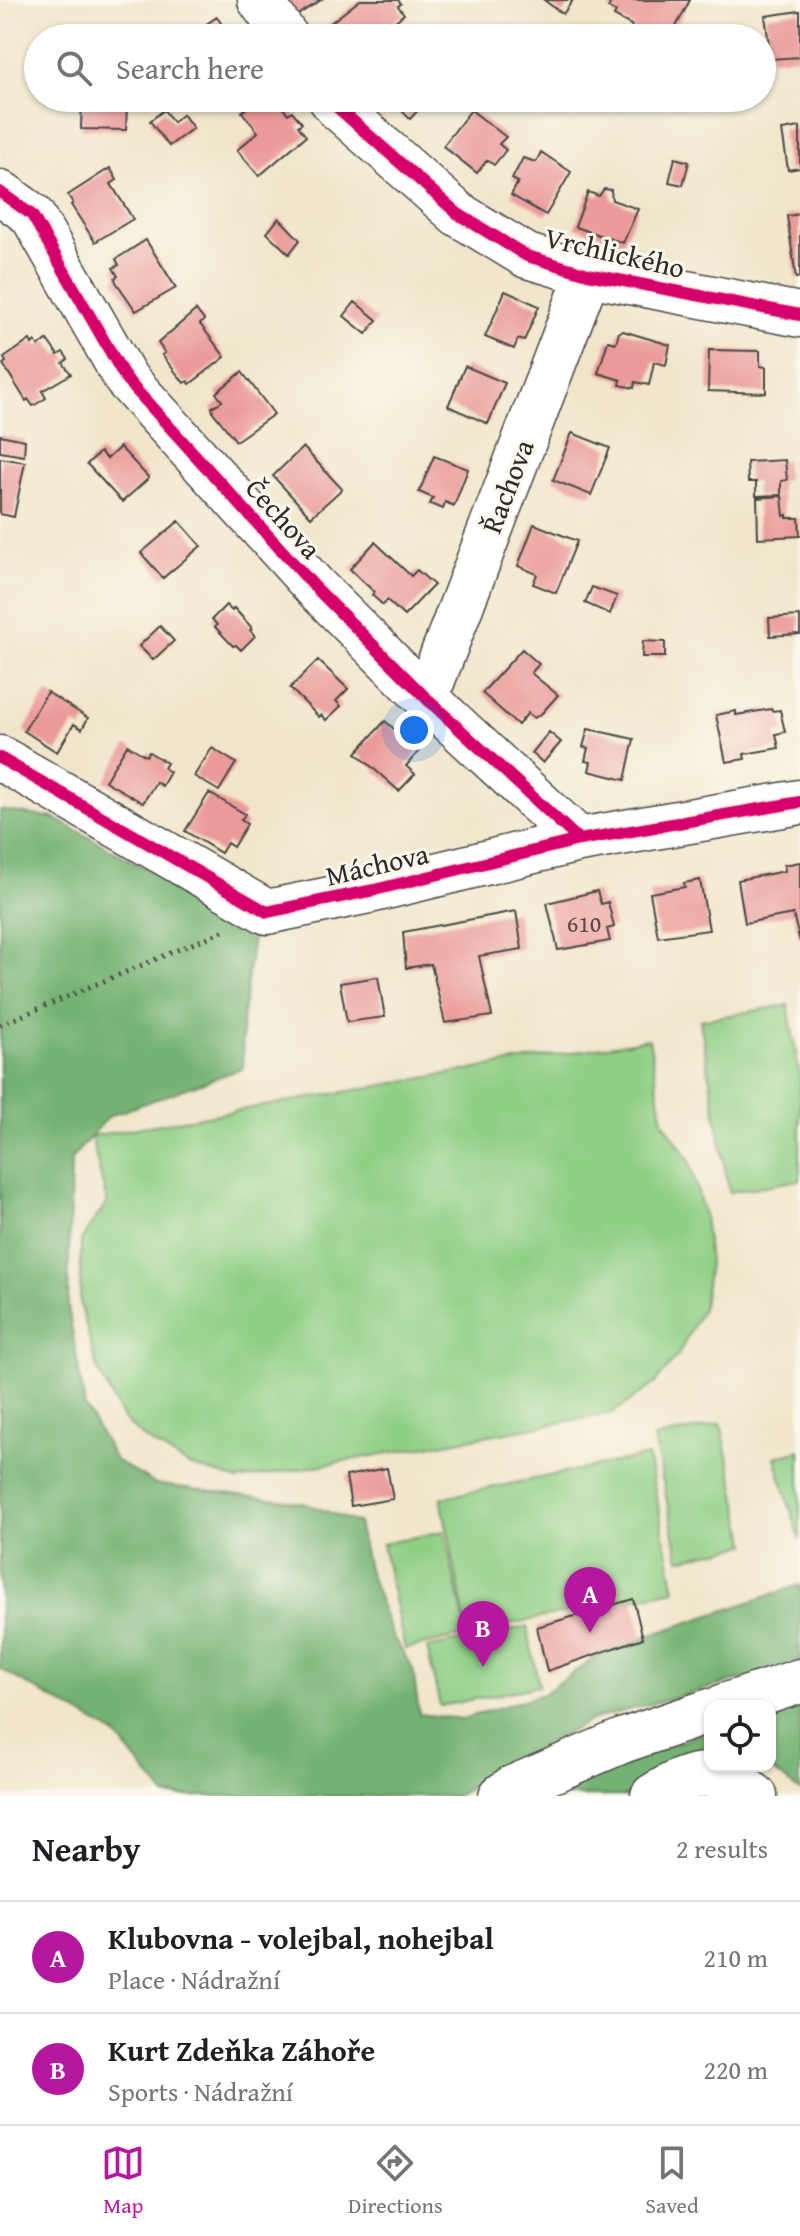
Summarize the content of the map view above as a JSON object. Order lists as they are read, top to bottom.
{
  "streets": {
    "street": [
      "Vrchlického",
      "Řachova",
      "Čechova",
      "Máchova"
    ]
  },
  "crossings": [
    ["Vrchlického", "Řachova"],
    ["Řachova", "Čechova"],
    ["Čechova", "Máchova"]
  ],
  "house_numbers": ["610"],
  "page": {
    "search": "Search here",
    "pins": ["A", "B"],
    "heading": ["Nearby", "2 results"],
    "list": [
      {
        "mark": "A",
        "name": "Klubovna - volejbal, nohejbal",
        "note": "Place · Nádražní",
        "value": "210 m"
      },
      {
        "mark": "B",
        "name": "Kurt Zdeňka Záhoře",
        "note": "Sports · Nádražní",
        "value": "220 m"
      }
    ],
    "nav": ["Map", "Directions", "Saved"]
  }
}
